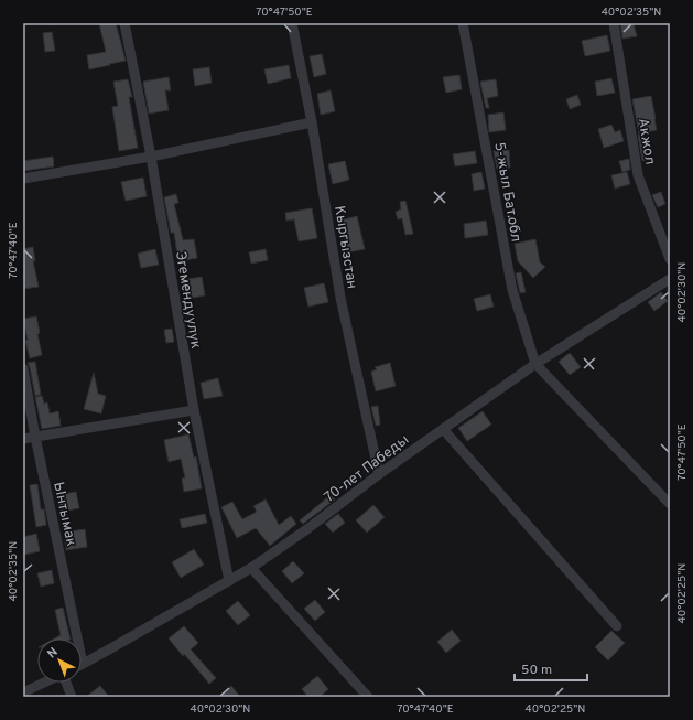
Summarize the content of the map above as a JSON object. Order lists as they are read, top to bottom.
{
  "streets": {
    "street": [
      "Акжол",
      "5-жыл Бат.обл",
      "Кыргызстан",
      "Эгемендуулук",
      "70-лет Пабеды",
      "Ынтымак"
    ]
  },
  "crossings": [
    ["5-жыл Бат.обл", "70-лет Пабеды"],
    ["Кыргызстан", "70-лет Пабеды"],
    ["Эгемендуулук", "70-лет Пабеды"],
    ["70-лет Пабеды", "Ынтымак"]
  ],
  "scale_bar": "50 m",
  "north": "top left",
  "coordinates": [
    "70°47'50\"E",
    "40°02'35\"N",
    "70°47'40\"E",
    "40°02'30\"N",
    "40°02'25\"N"
  ]
}
